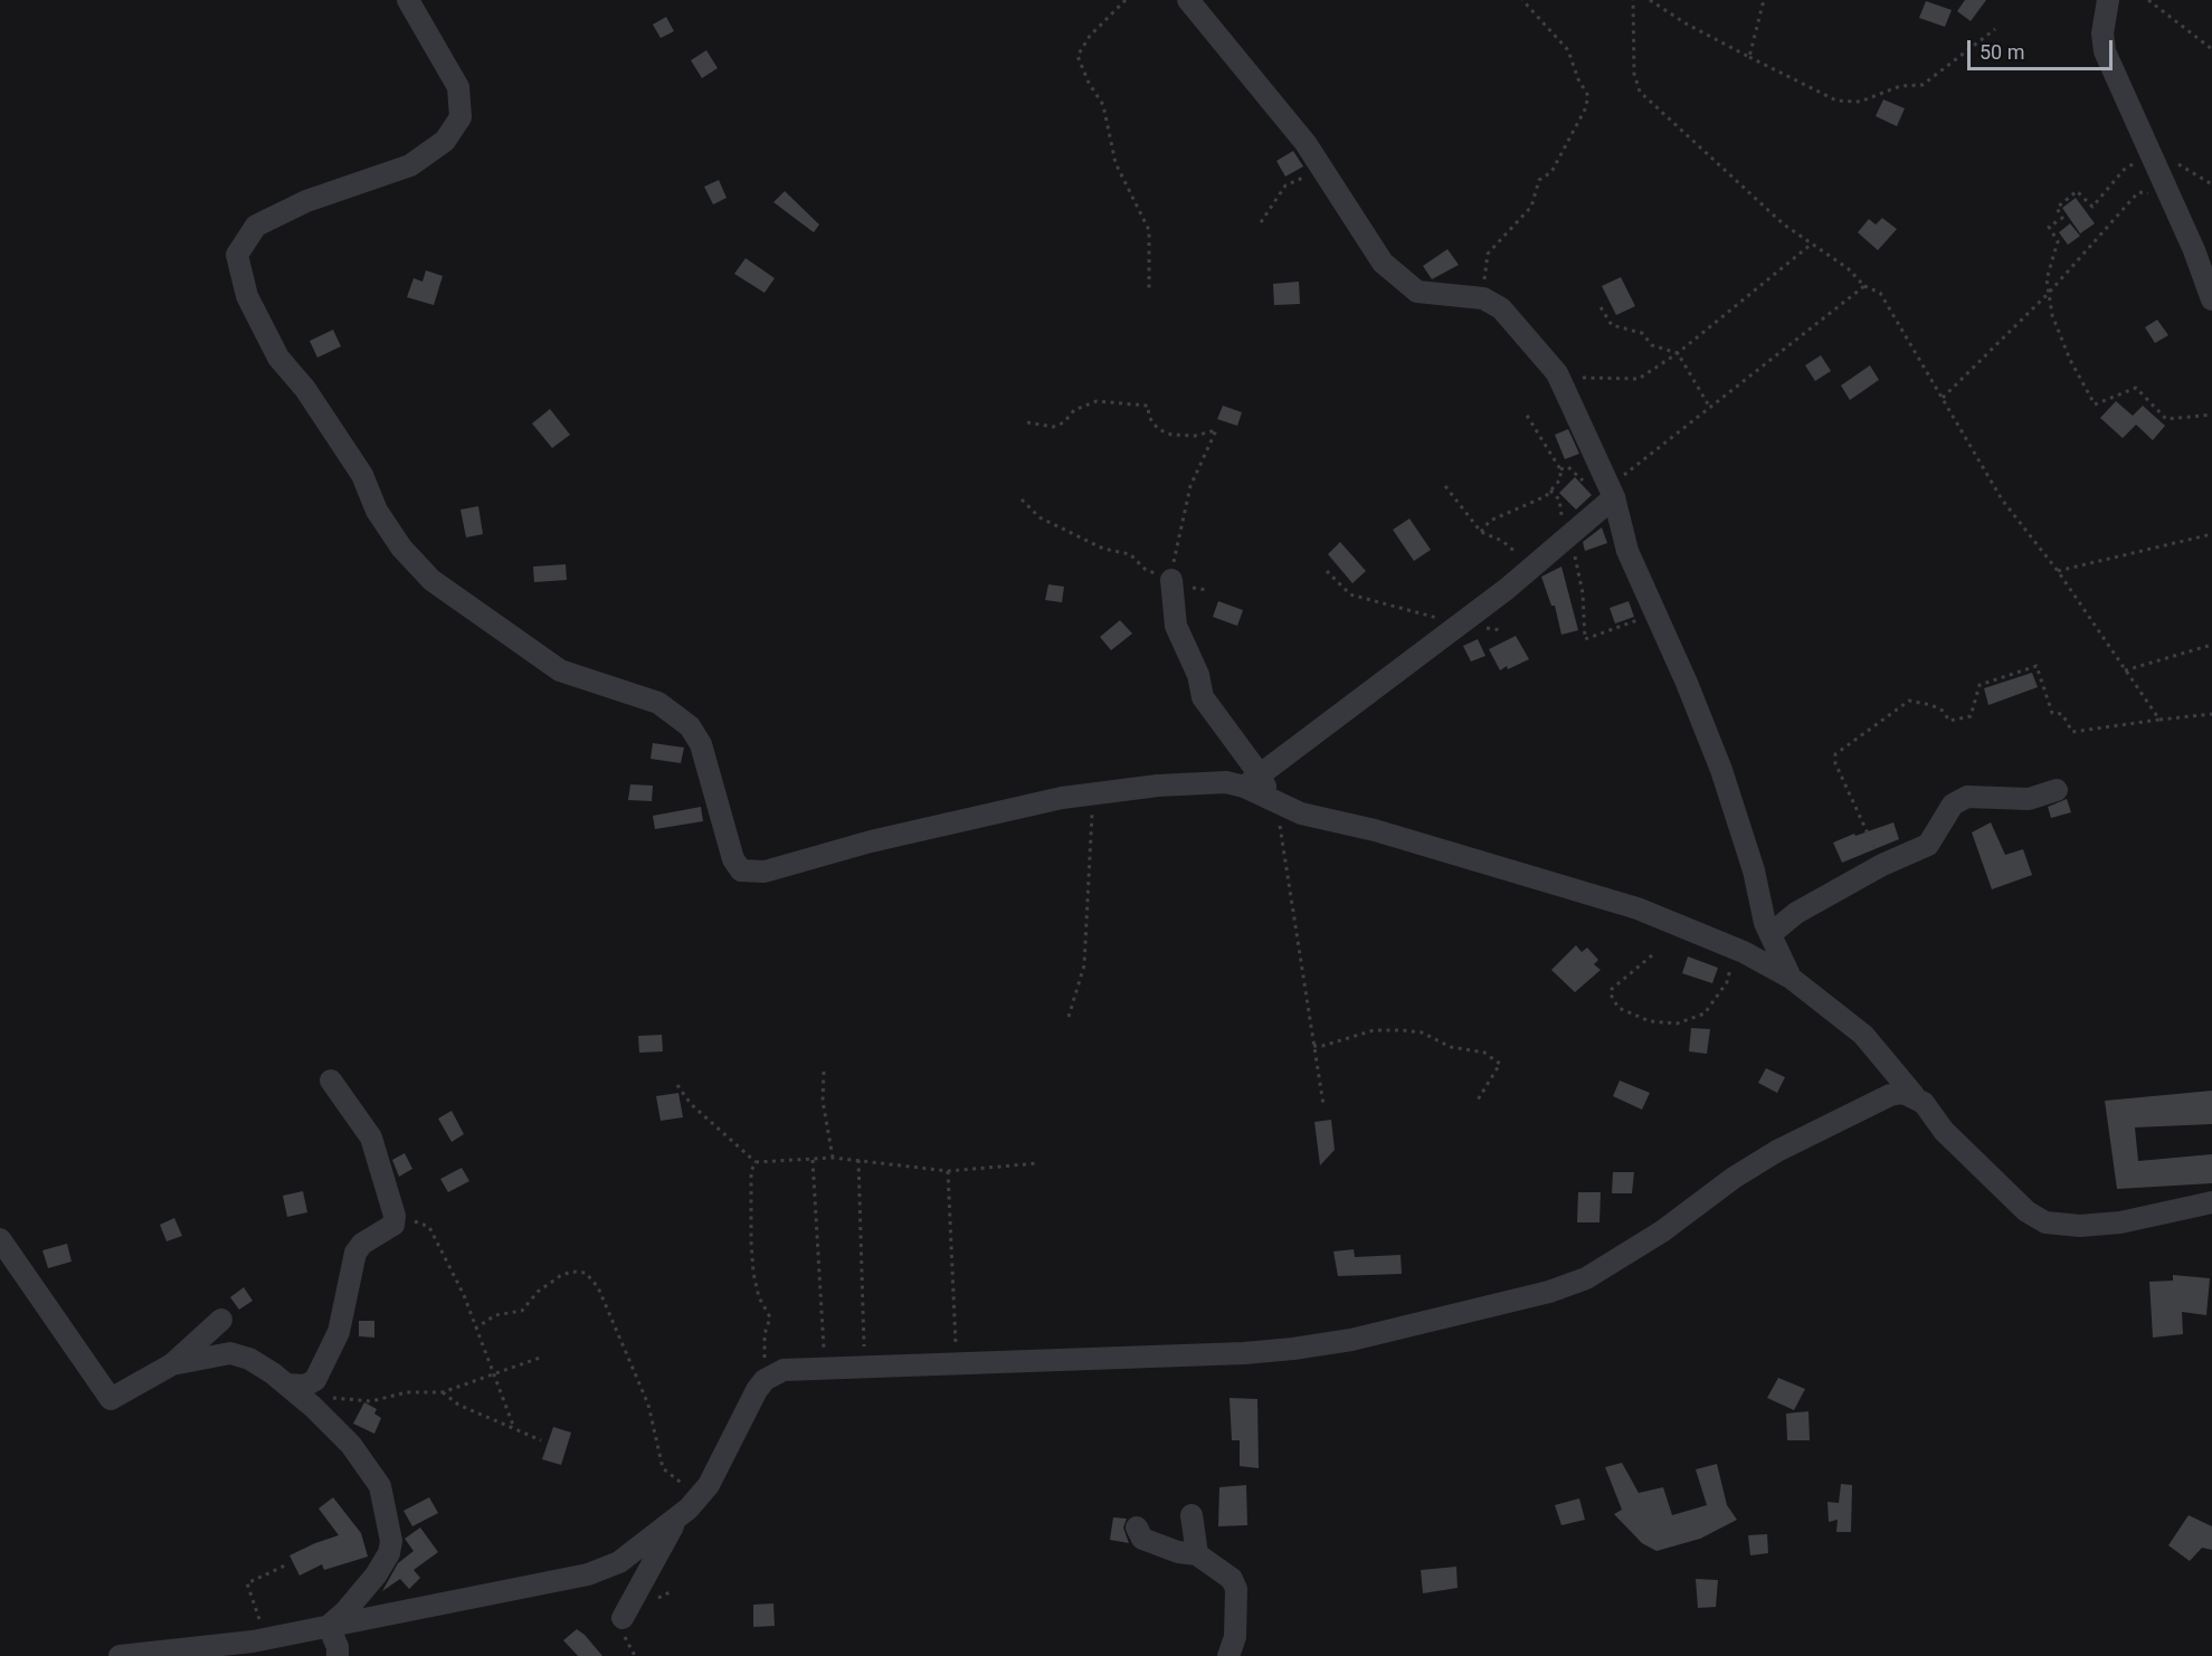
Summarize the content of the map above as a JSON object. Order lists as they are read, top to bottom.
{
  "scale_bar": "50 m"
}
